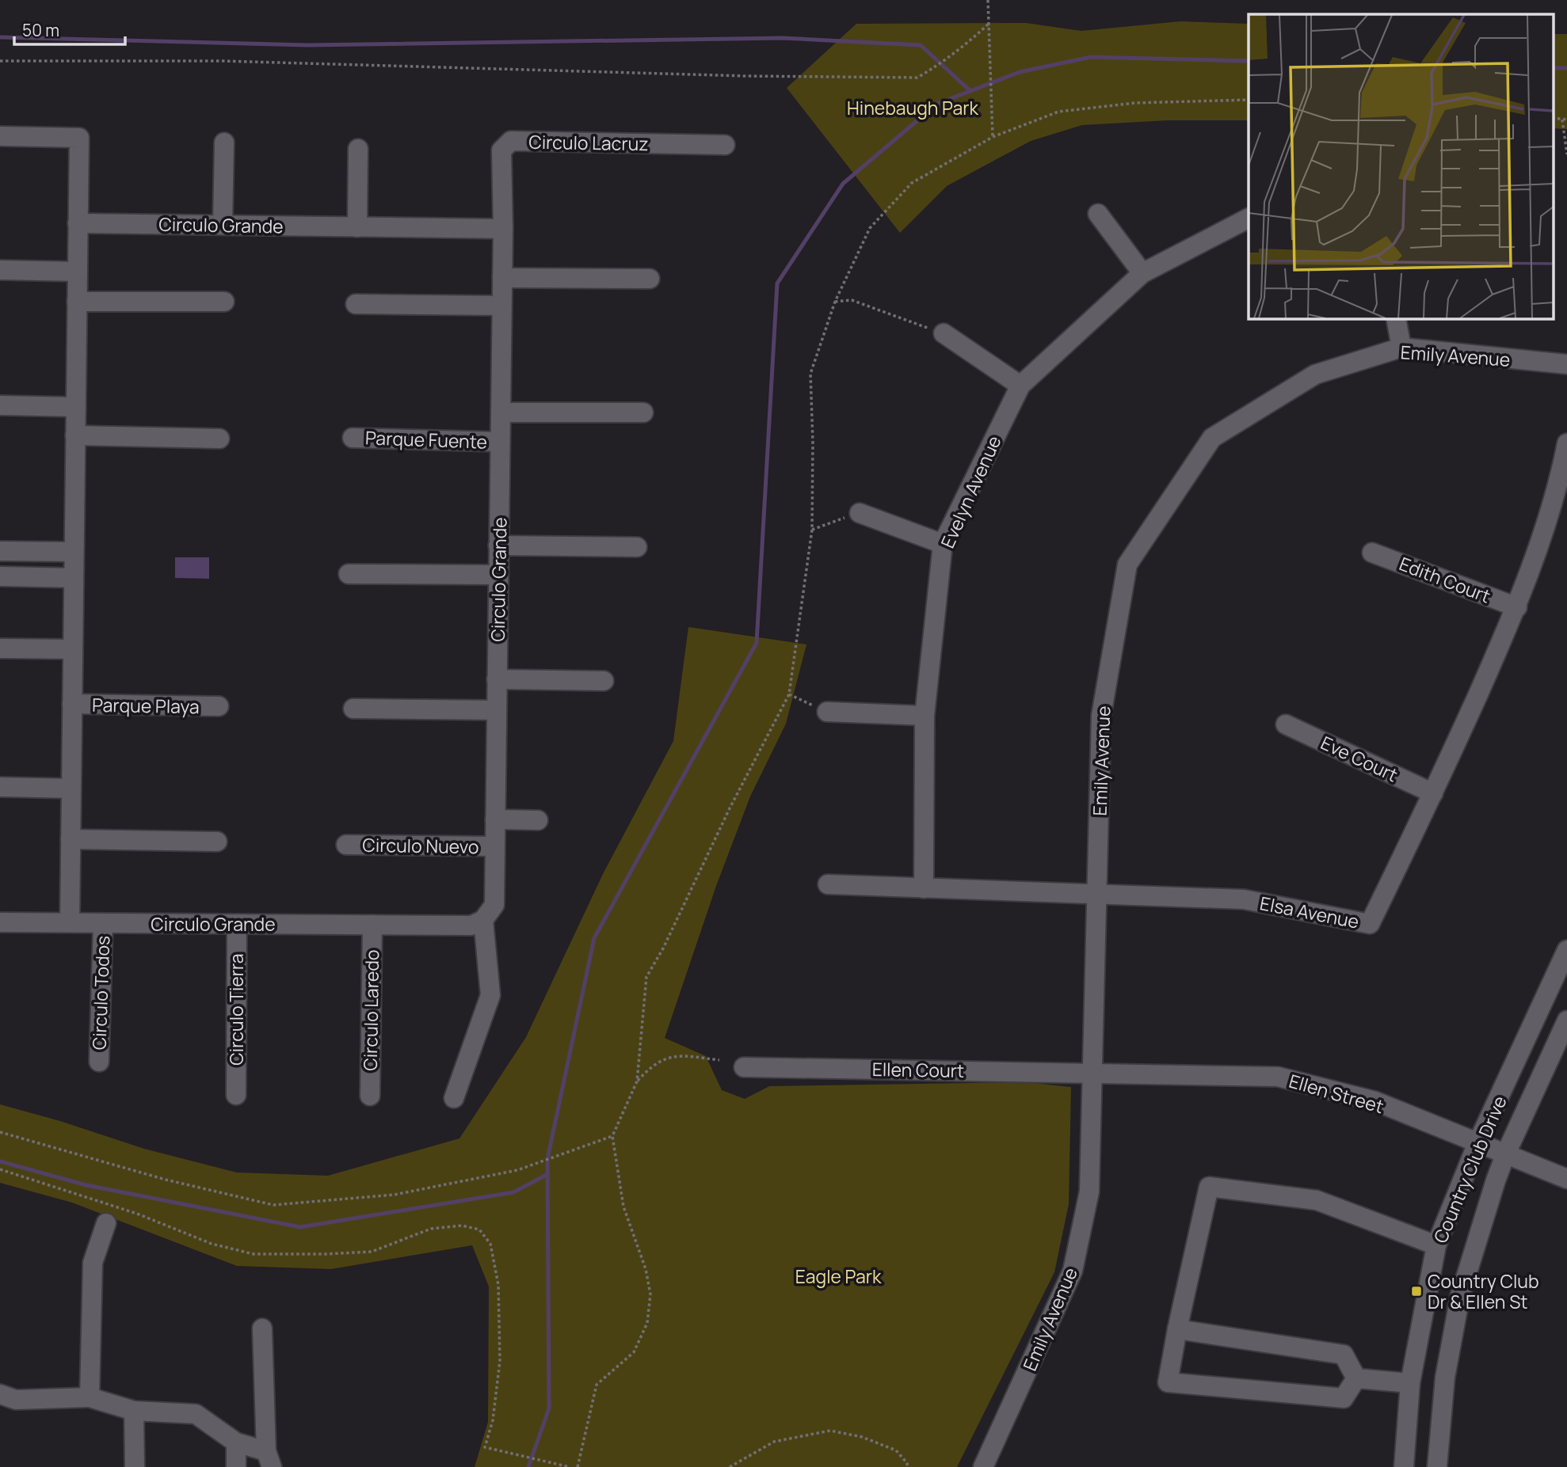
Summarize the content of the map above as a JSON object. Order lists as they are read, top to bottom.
{
  "streets": {
    "street": [
      "Circulo Lacruz",
      "Circulo Grande",
      "Emily Avenue",
      "Parque Fuente",
      "Evelyn Avenue",
      "Edith Court",
      "Parque Playa",
      "Eve Court",
      "Circulo Nuevo",
      "Elsa Avenue",
      "Circulo Todos",
      "Circulo Tierra",
      "Circulo Laredo",
      "Ellen Court",
      "Ellen Street",
      "Country Club Drive"
    ]
  },
  "crossings": [
    ["Circulo Lacruz", "Circulo Grande"],
    ["Circulo Grande", "Parque Fuente"],
    ["Circulo Grande", "Circulo Nuevo"],
    ["Circulo Grande", "Circulo Todos"],
    ["Circulo Grande", "Circulo Tierra"],
    ["Circulo Grande", "Circulo Laredo"],
    ["Emily Avenue", "Elsa Avenue"],
    ["Emily Avenue", "Ellen Court"],
    ["Emily Avenue", "Ellen Street"],
    ["Evelyn Avenue", "Elsa Avenue"],
    ["Edith Court", "Elsa Avenue"],
    ["Eve Court", "Elsa Avenue"],
    ["Ellen Court", "Ellen Street"],
    ["Ellen Street", "Country Club Drive"]
  ],
  "parks": ["Hinebaugh Park", "Eagle Park"],
  "places": {
    "transit": ["Country Club Dr & Ellen St"]
  },
  "scale_bar": "50 m"
}
